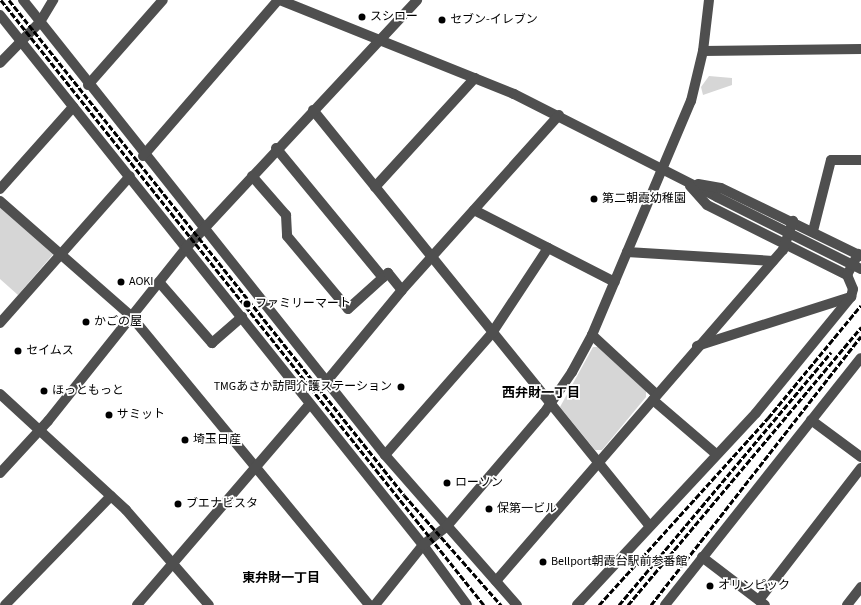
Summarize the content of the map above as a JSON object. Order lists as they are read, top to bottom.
{
  "districts": ["西弁財一丁目", "東弁財一丁目"],
  "places": [
    "スシロー",
    "セブン-イレブン",
    "第二朝霞幼稚園",
    "AOKI",
    "ファミリーマート",
    "かごの屋",
    "セイムス",
    "TMGあさか訪問介護ステーション",
    "ほっともっと",
    "サミット",
    "埼玉日産",
    "ローソン",
    "ブエナビスタ",
    "保第一ビル",
    "Bellport朝霞台駅前参番館",
    "オリンピック"
  ]
}
